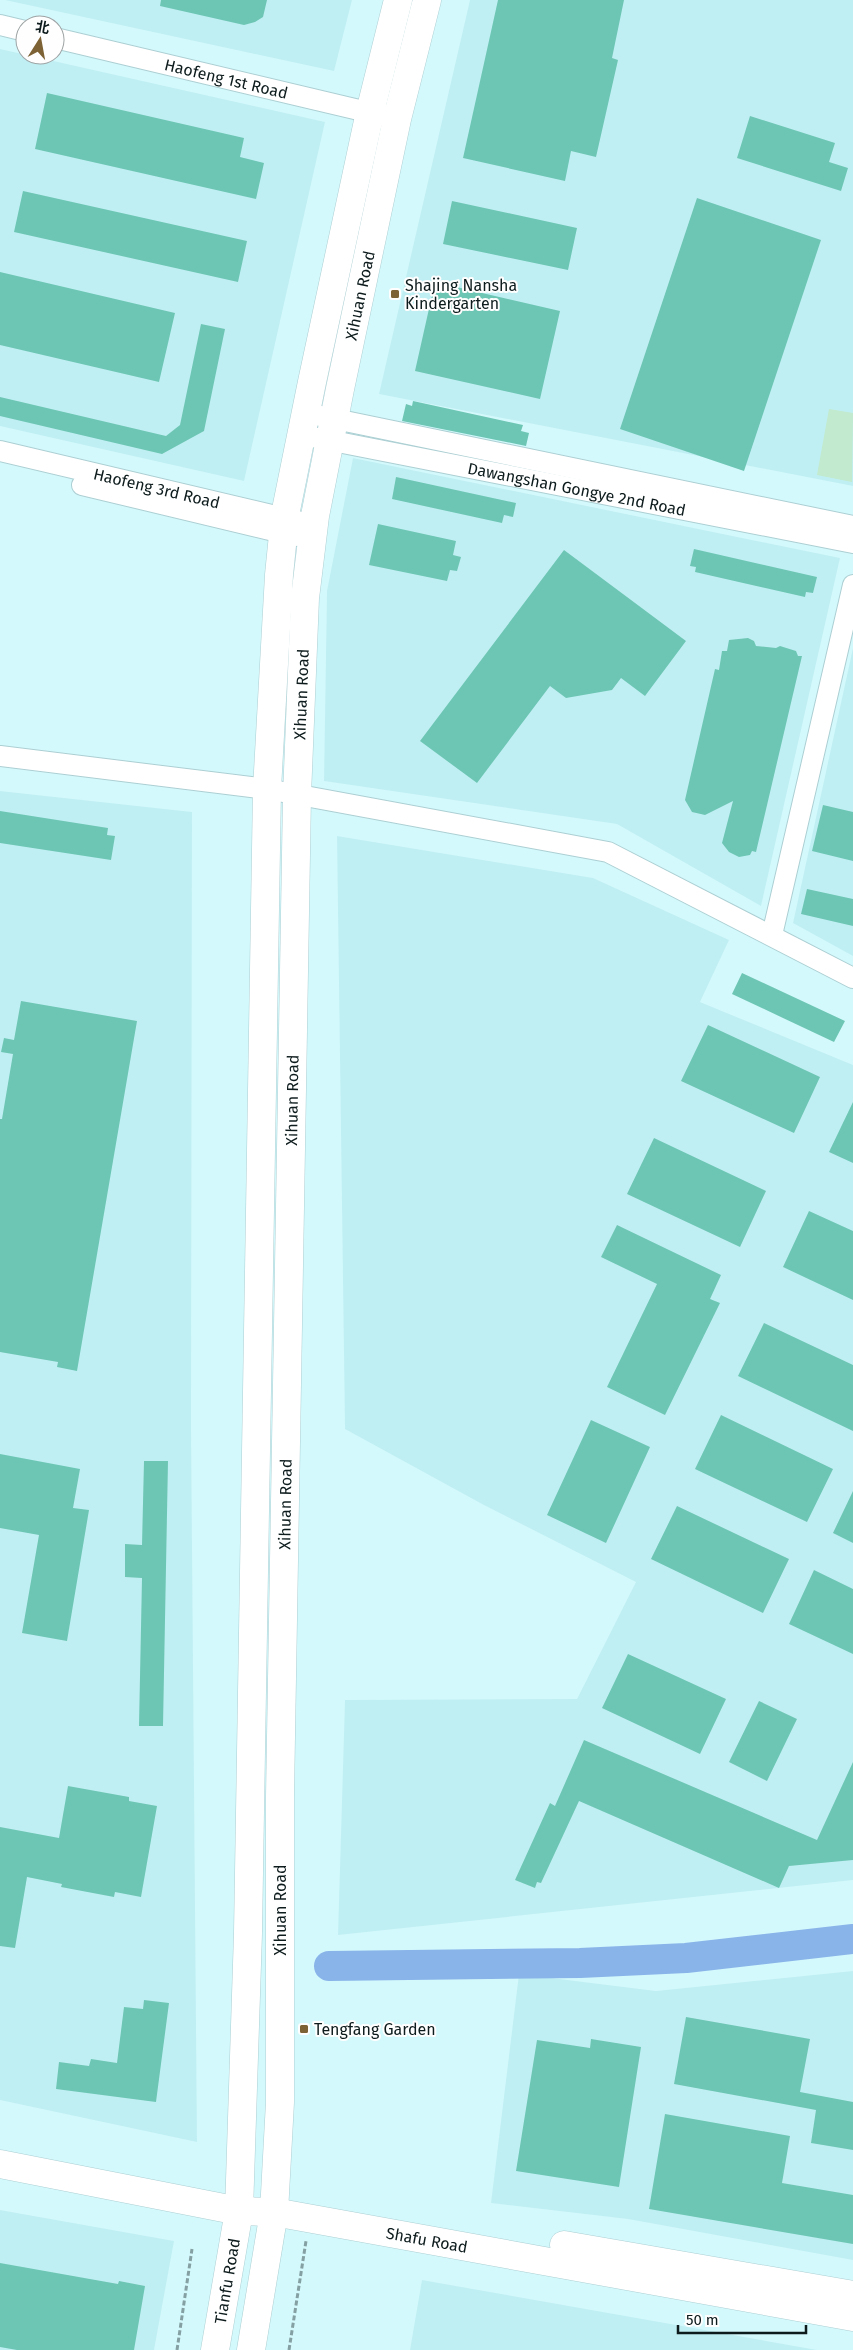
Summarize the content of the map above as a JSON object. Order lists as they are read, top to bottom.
{
  "streets": {
    "main road": ["Xihuan Road", "Shafu Road", "Tianfu Road"],
    "street": ["Haofeng 1st Road", "Haofeng 3rd Road", "Dawangshan Gongye 2nd Road"]
  },
  "crossings": [
    ["Haofeng 1st Road", "Xihuan Road"],
    ["Xihuan Road", "Haofeng 3rd Road"],
    ["Xihuan Road", "Dawangshan Gongye 2nd Road"],
    ["Xihuan Road", "Shafu Road"],
    ["Xihuan Road", "Tianfu Road"],
    ["Shafu Road", "Tianfu Road"]
  ],
  "places": {
    "transit": ["Shajing Nansha Kindergarten", "Tengfang Garden"]
  },
  "scale_bar": "50 m",
  "north": "top"
}
